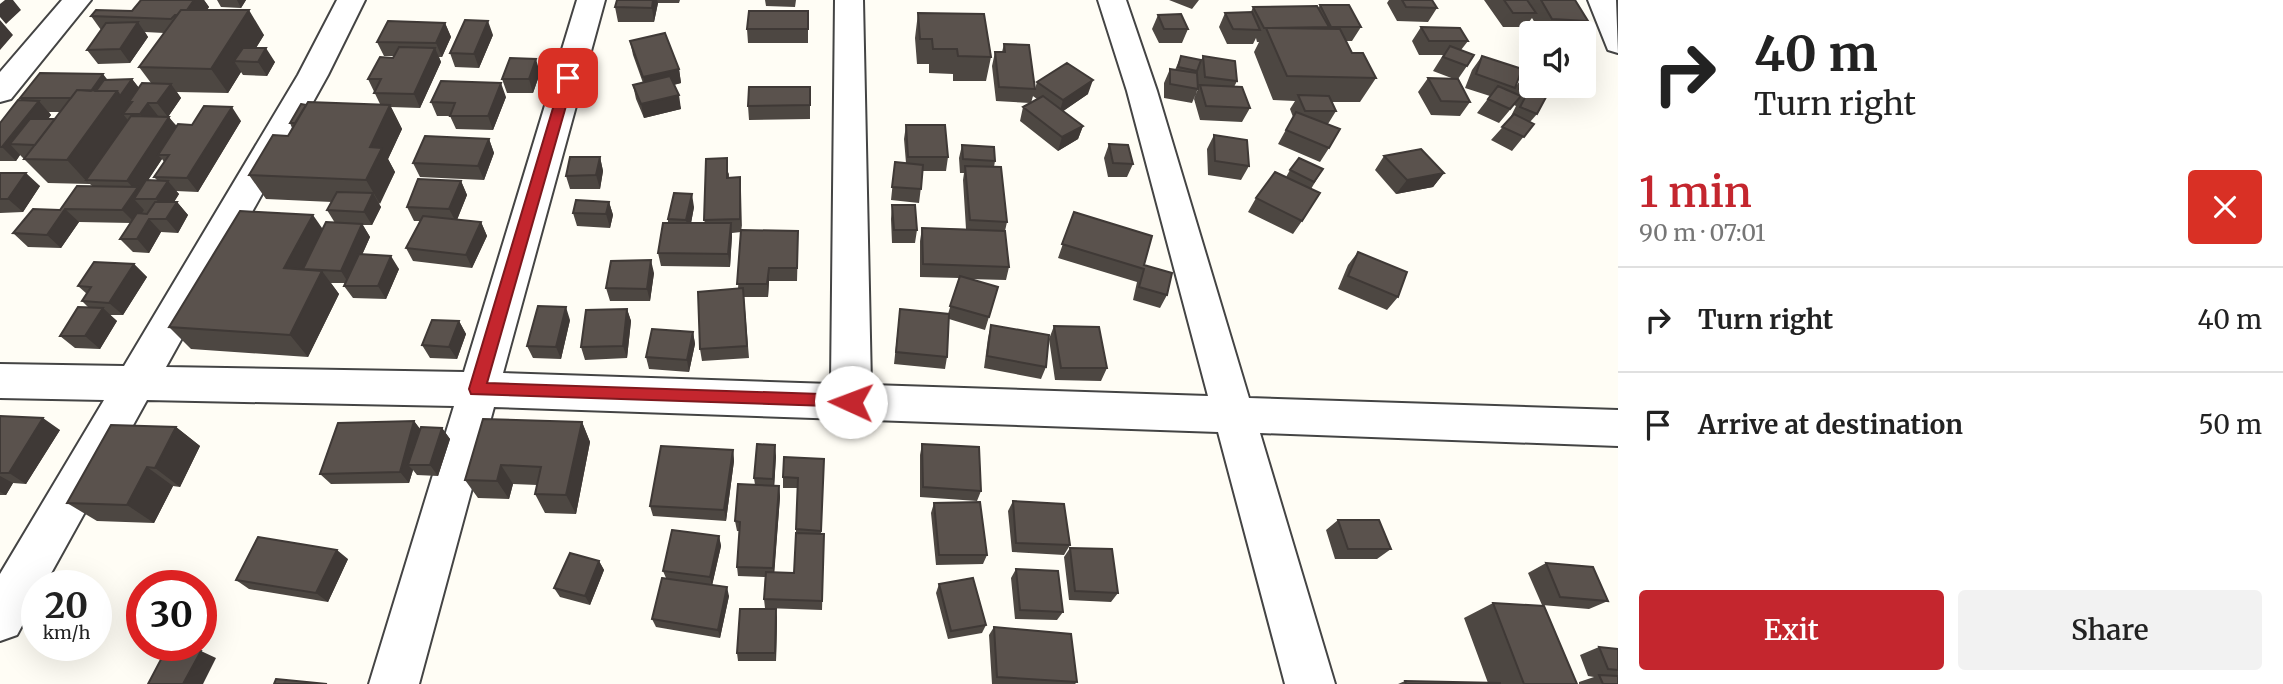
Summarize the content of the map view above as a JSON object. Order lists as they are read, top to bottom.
{
  "page": {
    "turn": ["40 m", "Turn right"],
    "heading": ["1 min", "90 m · 07:01"],
    "list": [
      {
        "name": "Turn right",
        "value": "40 m"
      },
      {
        "name": "Arrive at destination",
        "value": "50 m"
      }
    ],
    "speed": "20 km/h",
    "limit": "30",
    "buttons": ["Exit", "Share"]
  }
}
